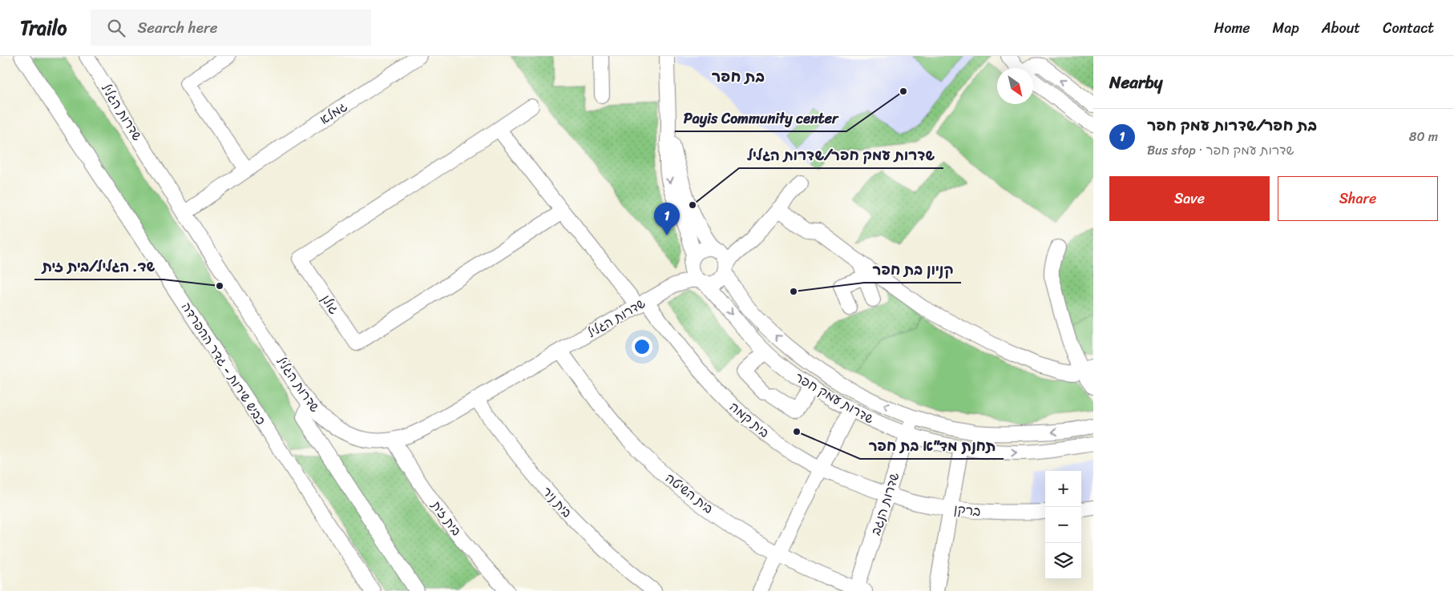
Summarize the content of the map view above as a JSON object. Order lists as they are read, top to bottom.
{
  "streets": {
    "street": [
      "שדרות הגליל",
      "גמלא",
      "גולן",
      "כביש שירות - גדר ההפרדה",
      "שדרות עמק חפר",
      "בית קמה",
      "בית השיטה",
      "בית ניר",
      "שדרות הנגב",
      "ברקן",
      "בית זית"
    ]
  },
  "crossings": [
    ["שדרות הגליל", "גמלא"],
    ["שדרות הגליל", "שדרות עמק חפר"],
    ["שדרות הגליל", "בית קמה"],
    ["שדרות הגליל", "בית השיטה"],
    ["שדרות הגליל", "בית ניר"],
    ["שדרות הגליל", "בית זית"],
    ["שדרות עמק חפר", "שדרות הנגב"],
    ["בית קמה", "שדרות הנגב"],
    ["בית קמה", "ברקן"],
    ["בית השיטה", "שדרות הנגב"],
    ["שדרות הנגב", "ברקן"]
  ],
  "districts": ["בת חפר"],
  "places": [
    "Payis Community center",
    "שדרות עמק חפר/שדרות הגליל",
    "שד. הגליל/בית זית",
    "קניון בת חפר",
    "תחנת מד\"א בת חפר"
  ],
  "north": "bottom right",
  "page": {
    "header": "Trailo",
    "search": "Search here",
    "nav": [
      "Home",
      "Map",
      "About",
      "Contact"
    ],
    "heading": "Nearby",
    "list": [
      {
        "mark": "1",
        "name": "בת חפר/שדרות עמק חפר",
        "note": "Bus stop · שדרות עמק חפר",
        "value": "80 m"
      }
    ],
    "buttons": ["Save", "Share"],
    "pins": "1",
    "map_buttons": ["+", "−"]
  }
}
